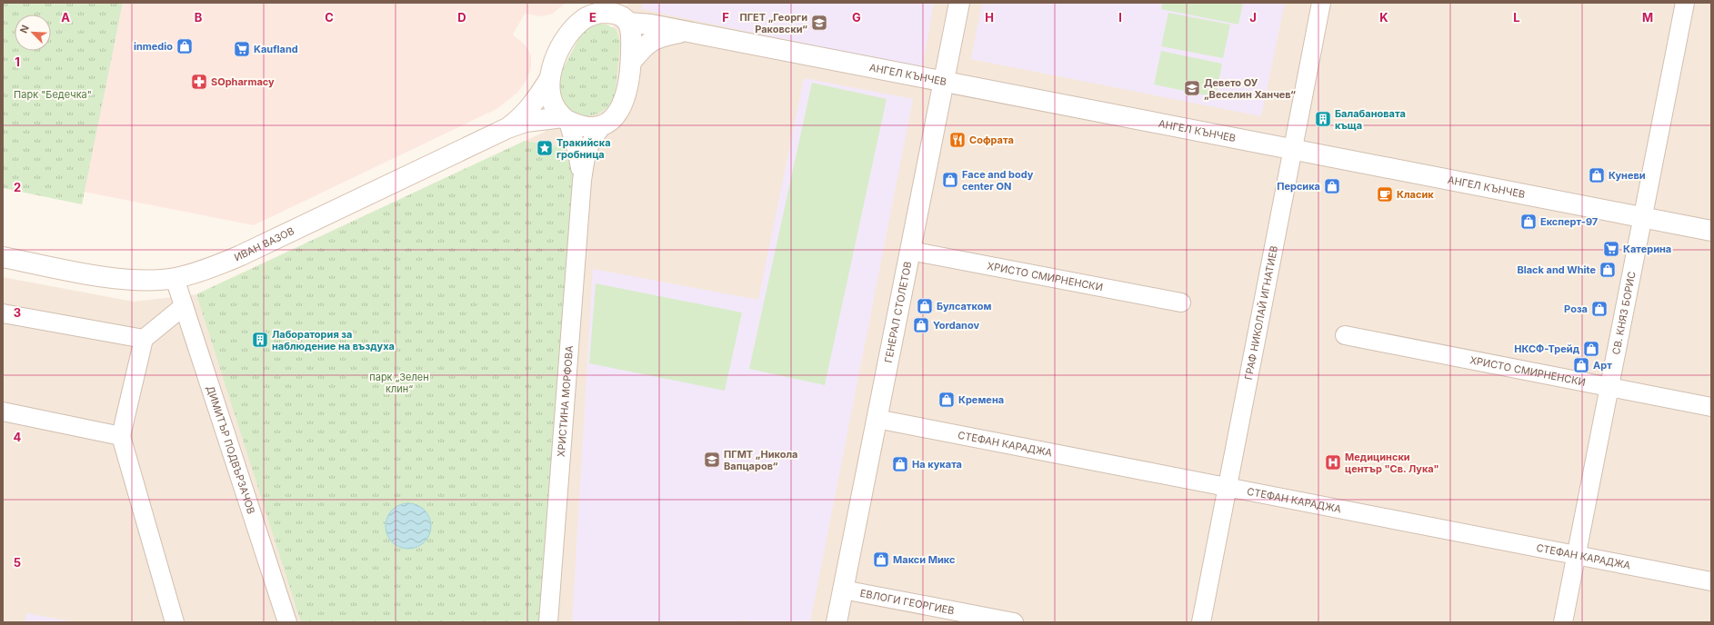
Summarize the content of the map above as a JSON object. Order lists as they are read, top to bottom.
{
  "streets": {
    "street": [
      "АНГЕЛ КЪНЧЕВ",
      "ИВАН ВАЗОВ",
      "ХРИСТО СМИРНЕНСКИ",
      "ГЕНЕРАЛ СТОЛЕТОВ",
      "ГРАФ НИКОЛАЙ ИГНАТИЕВ",
      "СВ. КНЯЗ БОРИС",
      "ХРИСТИНА МОРФОВА",
      "СТЕФАН КАРАДЖА",
      "ДИМИТЪР ПОДВЪРЗАЧОВ",
      "ЕВЛОГИ ГЕОРГИЕВ"
    ]
  },
  "crossings": [
    ["АНГЕЛ КЪНЧЕВ", "ИВАН ВАЗОВ"],
    ["АНГЕЛ КЪНЧЕВ", "ГЕНЕРАЛ СТОЛЕТОВ"],
    ["АНГЕЛ КЪНЧЕВ", "ГРАФ НИКОЛАЙ ИГНАТИЕВ"],
    ["АНГЕЛ КЪНЧЕВ", "СВ. КНЯЗ БОРИС"],
    ["АНГЕЛ КЪНЧЕВ", "ХРИСТИНА МОРФОВА"],
    ["ИВАН ВАЗОВ", "ХРИСТИНА МОРФОВА"],
    ["ИВАН ВАЗОВ", "ДИМИТЪР ПОДВЪРЗАЧОВ"],
    ["ХРИСТО СМИРНЕНСКИ", "ГЕНЕРАЛ СТОЛЕТОВ"],
    ["ХРИСТО СМИРНЕНСКИ", "СВ. КНЯЗ БОРИС"],
    ["ГЕНЕРАЛ СТОЛЕТОВ", "СТЕФАН КАРАДЖА"],
    ["ГЕНЕРАЛ СТОЛЕТОВ", "ЕВЛОГИ ГЕОРГИЕВ"],
    ["ГРАФ НИКОЛАЙ ИГНАТИЕВ", "СТЕФАН КАРАДЖА"],
    ["СВ. КНЯЗ БОРИС", "СТЕФАН КАРАДЖА"]
  ],
  "parks": ["Парк \"Бедечка\"", "парк „Зелен клин“"],
  "places": {
    "school or university": ["ПГЕТ „Георги Раковски“", "Девето ОУ „Веселин Ханчев“", "ПГМТ „Никола Вапцаров“"],
    "shop": [
      "inmedio",
      "Куневи",
      "Face and body center ON",
      "Персика",
      "Експерт-97",
      "Black and White",
      "Булсатком",
      "Роза",
      "Yordanov",
      "НКСФ-Трейд",
      "Арт",
      "Кремена",
      "На куката",
      "Макси Микс"
    ],
    "supermarket": ["Kaufland", "Катерина"],
    "pharmacy": ["SOpharmacy"],
    "building": ["Балабановата къща", "Лаборатория за наблюдение на въздуха"],
    "restaurant": ["Софрата"],
    "place": ["Тракийска гробница"],
    "cafe": ["Класик"],
    "hospital": ["Медицински център \"Св. Лука\""]
  },
  "north": "top left",
  "grid": {
    "columns": [
      "A",
      "B",
      "C",
      "D",
      "E",
      "F",
      "G",
      "H",
      "I",
      "J",
      "K",
      "L",
      "M"
    ],
    "rows": [
      "1",
      "2",
      "3",
      "4",
      "5"
    ]
  }
}
